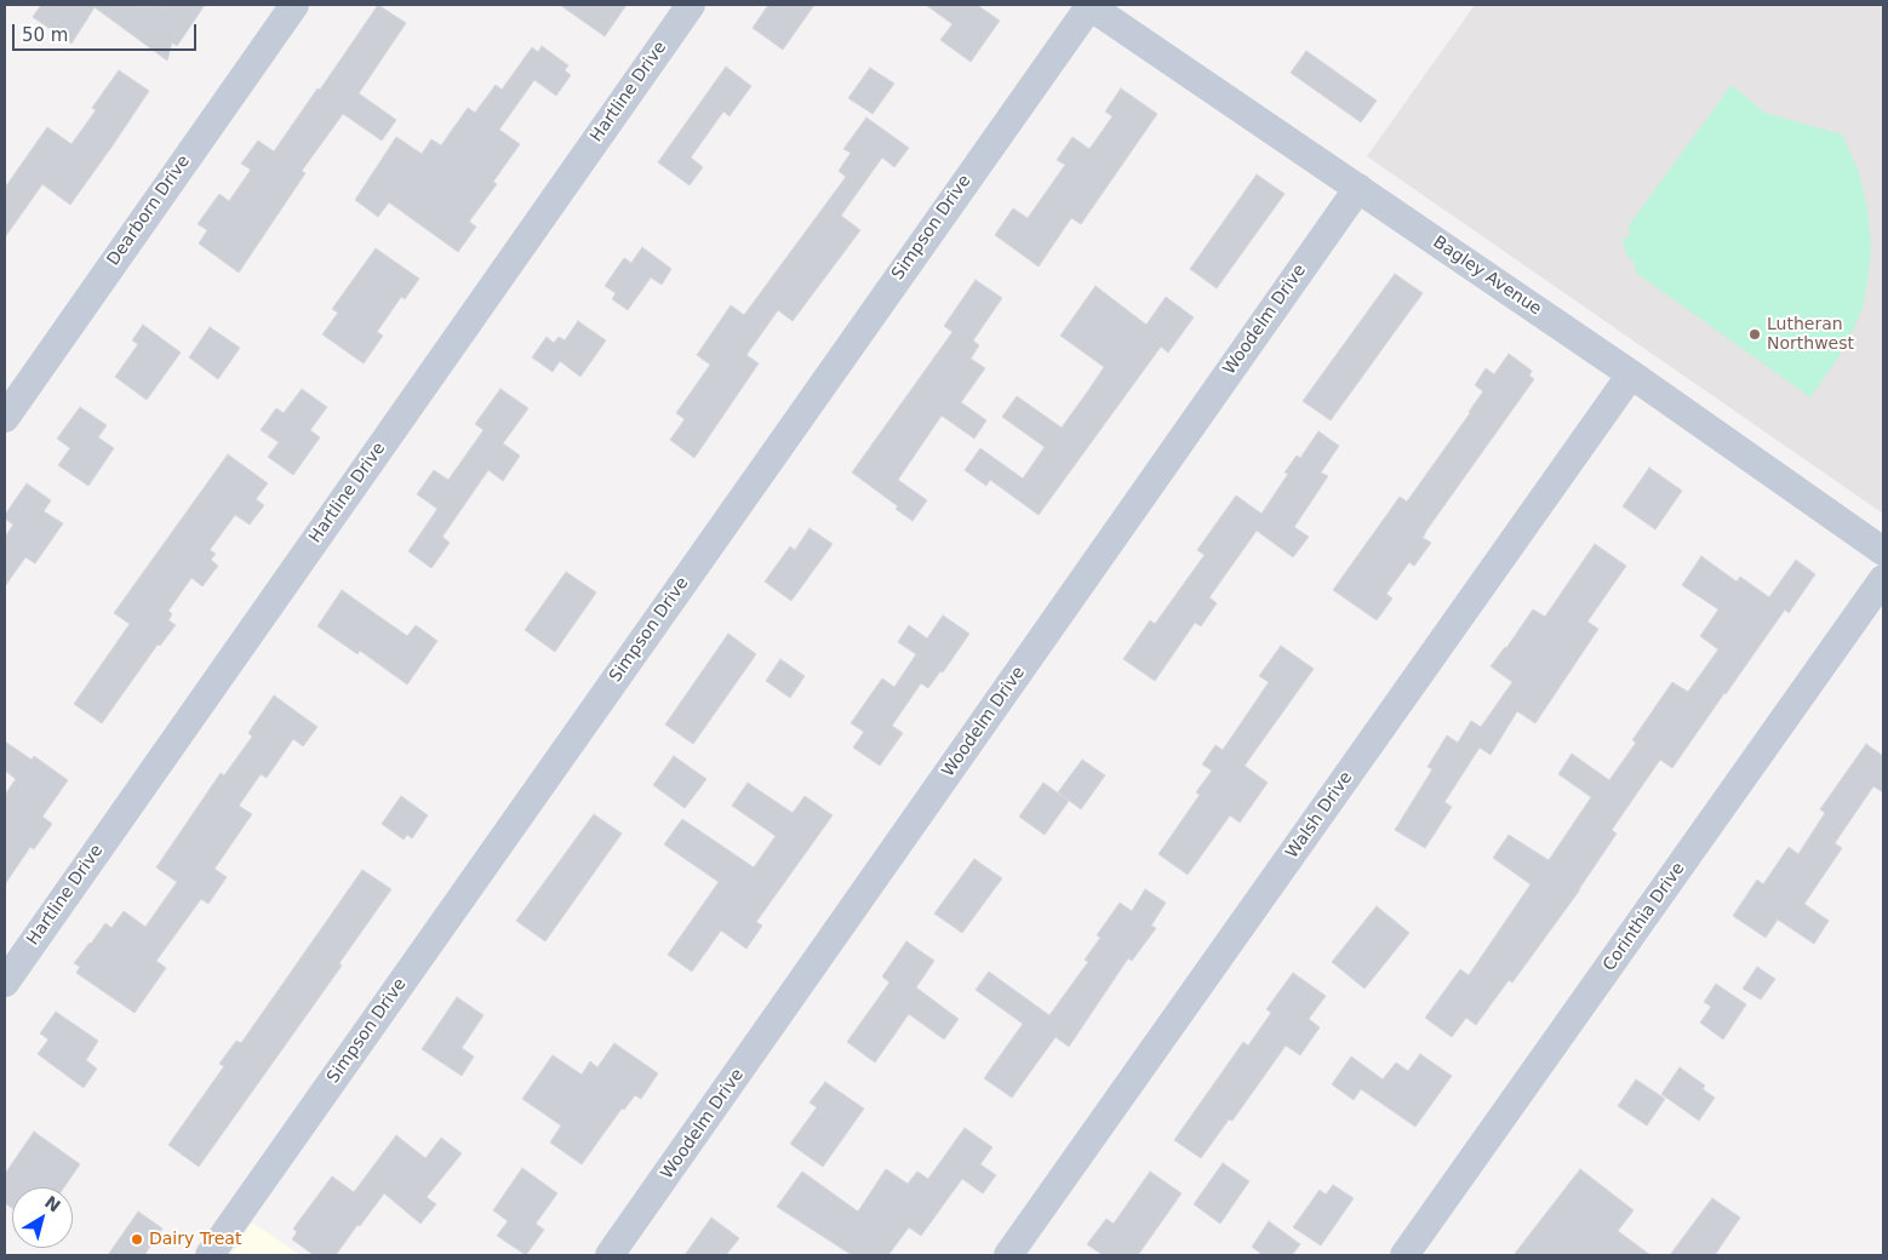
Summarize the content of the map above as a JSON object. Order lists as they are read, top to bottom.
{
  "streets": {
    "street": [
      "Hartline Drive",
      "Dearborn Drive",
      "Simpson Drive",
      "Bagley Avenue",
      "Woodelm Drive",
      "Walsh Drive",
      "Corinthia Drive"
    ]
  },
  "crossings": [
    ["Simpson Drive", "Bagley Avenue"],
    ["Bagley Avenue", "Woodelm Drive"],
    ["Bagley Avenue", "Walsh Drive"]
  ],
  "places": ["Lutheran Northwest", "Dairy Treat"],
  "scale_bar": "50 m",
  "north": "top right"
}
